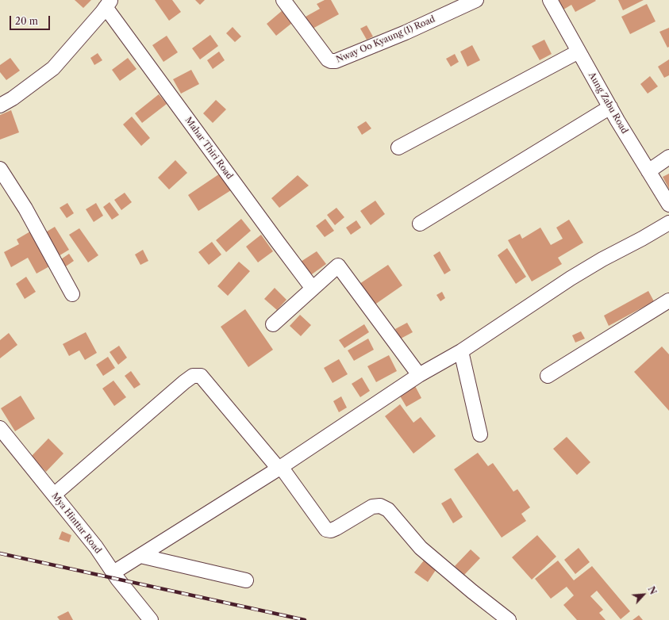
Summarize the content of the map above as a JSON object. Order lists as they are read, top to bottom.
{
  "streets": {
    "street": [
      "Nway Oo Kyaung (1) Road",
      "Aung Zabu Road",
      "Mahar Thiri Road",
      "Mya Hinttar Road"
    ]
  },
  "scale_bar": "20 m",
  "north": "top right"
}
